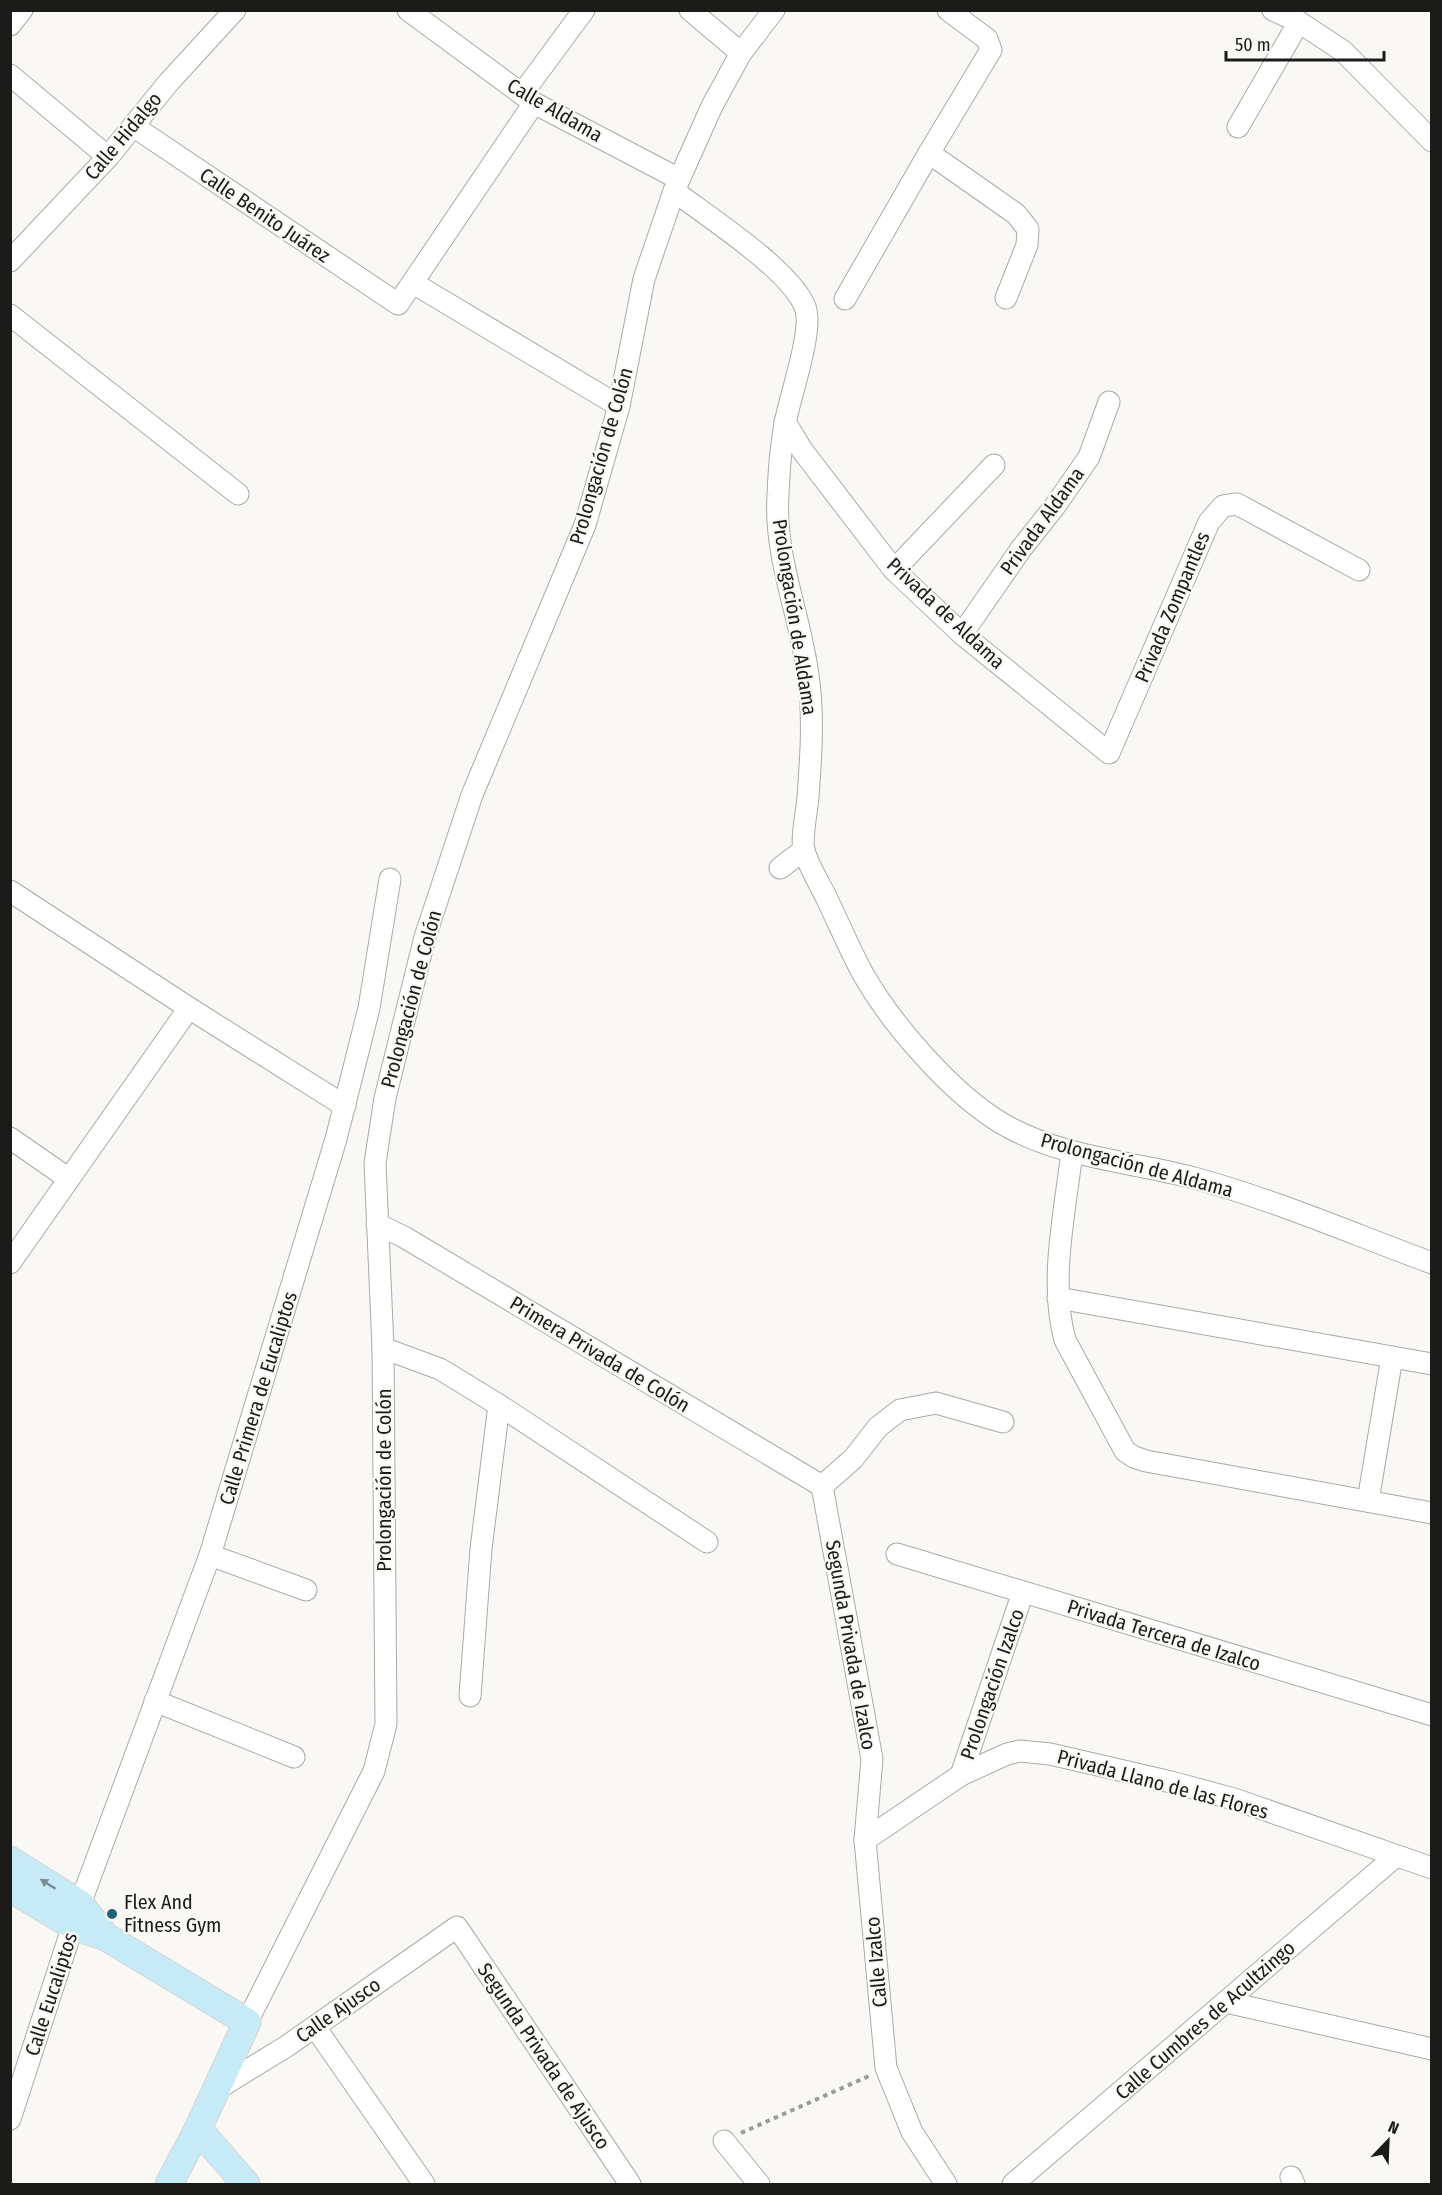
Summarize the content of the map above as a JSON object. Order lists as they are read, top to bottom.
{
  "streets": {
    "street": [
      "Calle Aldama",
      "Calle Hidalgo",
      "Calle Benito Juárez",
      "Prolongación de Colón",
      "Privada Aldama",
      "Privada Zompantles",
      "Privada de Aldama",
      "Prolongación de Aldama",
      "Primera Privada de Colón",
      "Calle Primera de Eucaliptos",
      "Privada Tercera de Izalco",
      "Segunda Privada de Izalco",
      "Prolongación Izalco",
      "Privada Llano de las Flores",
      "Calle Izalco",
      "Calle Eucaliptos",
      "Calle Ajusco",
      "Calle Cumbres de Acultzingo",
      "Segunda Privada de Ajusco"
    ]
  },
  "crossings": [
    ["Calle Aldama", "Prolongación de Colón"],
    ["Calle Aldama", "Prolongación de Aldama"],
    ["Calle Hidalgo", "Calle Benito Juárez"],
    ["Prolongación de Colón", "Prolongación de Aldama"],
    ["Prolongación de Colón", "Primera Privada de Colón"],
    ["Privada Aldama", "Privada de Aldama"],
    ["Privada Zompantles", "Privada de Aldama"],
    ["Privada de Aldama", "Prolongación de Aldama"],
    ["Primera Privada de Colón", "Segunda Privada de Izalco"],
    ["Calle Primera de Eucaliptos", "Calle Eucaliptos"],
    ["Privada Tercera de Izalco", "Prolongación Izalco"],
    ["Segunda Privada de Izalco", "Calle Izalco"],
    ["Prolongación Izalco", "Privada Llano de las Flores"],
    ["Privada Llano de las Flores", "Calle Cumbres de Acultzingo"],
    ["Calle Ajusco", "Segunda Privada de Ajusco"]
  ],
  "places": ["Flex And Fitness Gym"],
  "scale_bar": "50 m",
  "north": "top right"
}
